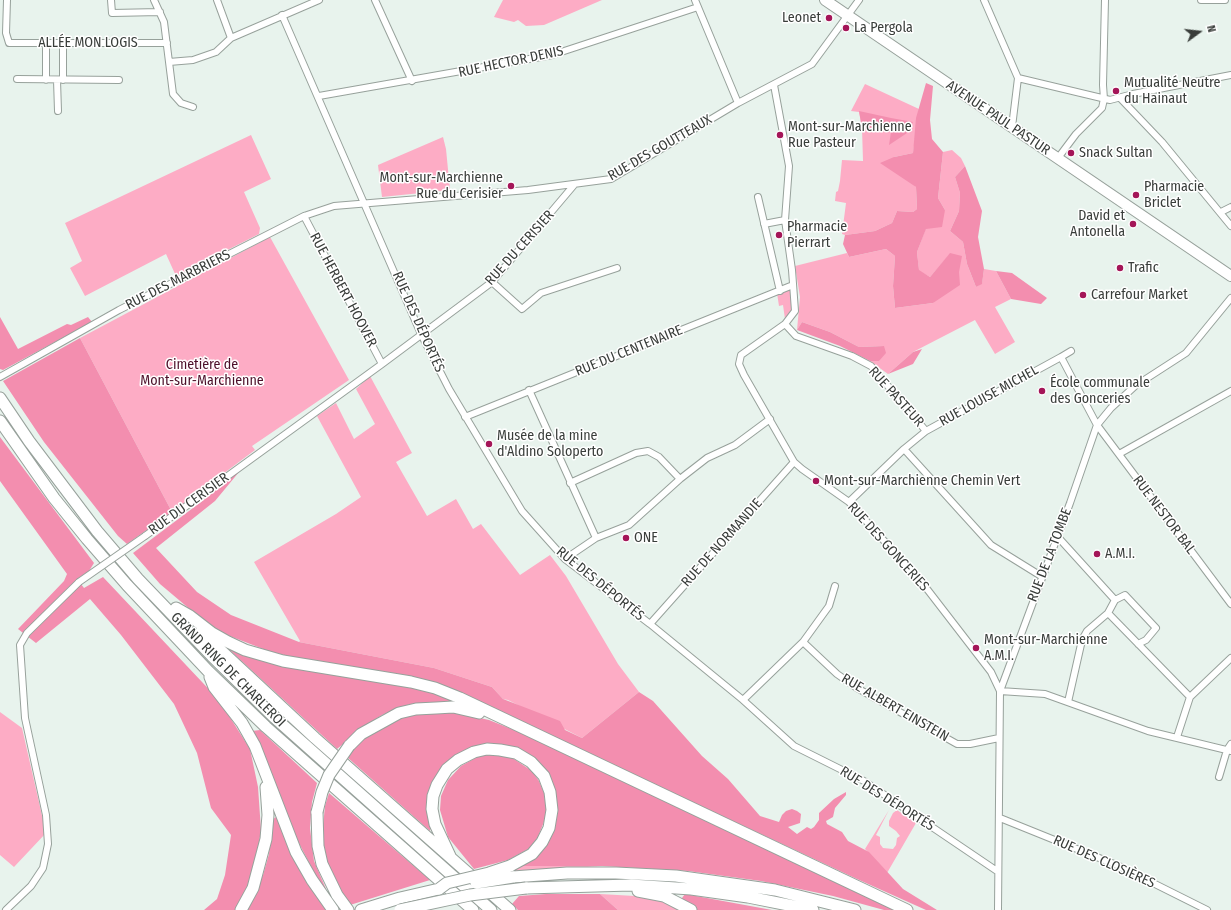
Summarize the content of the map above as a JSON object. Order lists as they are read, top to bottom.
{
  "streets": {
    "highway": ["GRAND RING DE CHARLEROI"],
    "main road": ["AVENUE PAUL PASTUR"],
    "street": [
      "ALLÉE MON LOGIS",
      "RUE HECTOR DENIS",
      "RUE DES GOUTTEAUX",
      "RUE DU CERISIER",
      "RUE DES MARBRIERS",
      "RUE HERBERT HOOVER",
      "RUE DES DÉPORTÉS",
      "RUE DU CENTENAIRE",
      "RUE LOUISE MICHEL",
      "RUE PASTEUR",
      "RUE NESTOR BAL",
      "RUE DE NORMANDIE",
      "RUE DES GONCERIES",
      "RUE DE LA TOMBE",
      "RUE ALBERT EINSTEIN",
      "RUE DES CLOSIÈRES"
    ]
  },
  "crossings": [
    ["RUE HECTOR DENIS", "RUE DES DÉPORTÉS"],
    ["AVENUE PAUL PASTUR", "RUE DES GOUTTEAUX"],
    ["RUE DES GOUTTEAUX", "RUE DU CERISIER"],
    ["RUE DES GOUTTEAUX", "RUE DES MARBRIERS"],
    ["RUE DES GOUTTEAUX", "RUE DES DÉPORTÉS"],
    ["RUE DU CERISIER", "RUE HERBERT HOOVER"],
    ["RUE DU CERISIER", "RUE DES DÉPORTÉS"],
    ["RUE DES MARBRIERS", "RUE HERBERT HOOVER"],
    ["RUE DES MARBRIERS", "RUE DES DÉPORTÉS"],
    ["RUE DES DÉPORTÉS", "RUE DU CENTENAIRE"],
    ["RUE DES DÉPORTÉS", "RUE DE NORMANDIE"],
    ["RUE DES DÉPORTÉS", "RUE DE LA TOMBE"],
    ["RUE LOUISE MICHEL", "RUE PASTEUR"],
    ["RUE LOUISE MICHEL", "RUE DES GONCERIES"],
    ["RUE PASTEUR", "RUE DES GONCERIES"],
    ["RUE NESTOR BAL", "RUE DE LA TOMBE"],
    ["RUE DE NORMANDIE", "RUE DES GONCERIES"],
    ["RUE DES GONCERIES", "RUE DE LA TOMBE"],
    ["RUE DE LA TOMBE", "RUE ALBERT EINSTEIN"],
    ["RUE DE LA TOMBE", "RUE DES CLOSIÈRES"]
  ],
  "parks": ["Cimetière de Mont-sur-Marchienne"],
  "places": [
    "Leonet",
    "La Pergola",
    "Mutualité Neutre du Hainaut",
    "Mont-sur-Marchienne Rue Pasteur",
    "Snack Sultan",
    "Mont-sur-Marchienne Rue du Cerisier",
    "Pharmacie Briclet",
    "David et Antonella",
    "Pharmacie Pierrart",
    "Trafic",
    "Carrefour Market",
    "École communale des Gonceries",
    "Musée de la mine d'Aldino Soloperto",
    "Mont-sur-Marchienne Chemin Vert",
    "ONE",
    "A.M.I.",
    "Mont-sur-Marchienne A.M.I."
  ],
  "north": "right"
}
